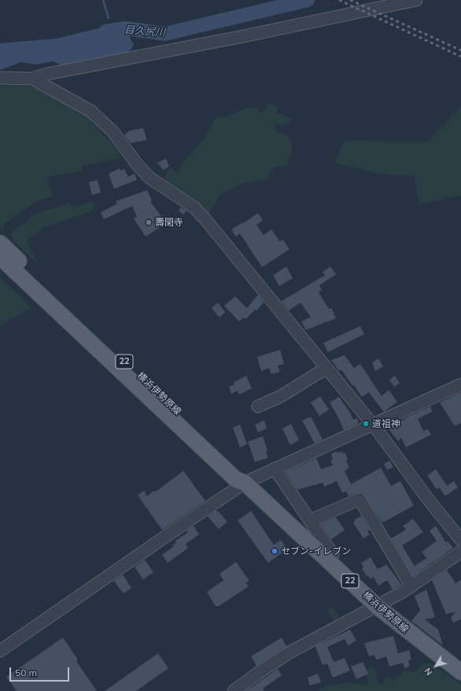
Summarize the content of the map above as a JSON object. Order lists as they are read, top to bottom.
{
  "streets": {
    "main road": ["22", "横浜伊勢原線"]
  },
  "water": ["目久尻川"],
  "places": ["壽閑寺", "道祖神", "セブン-イレブン"],
  "scale_bar": "50 m",
  "north": "bottom left"
}
